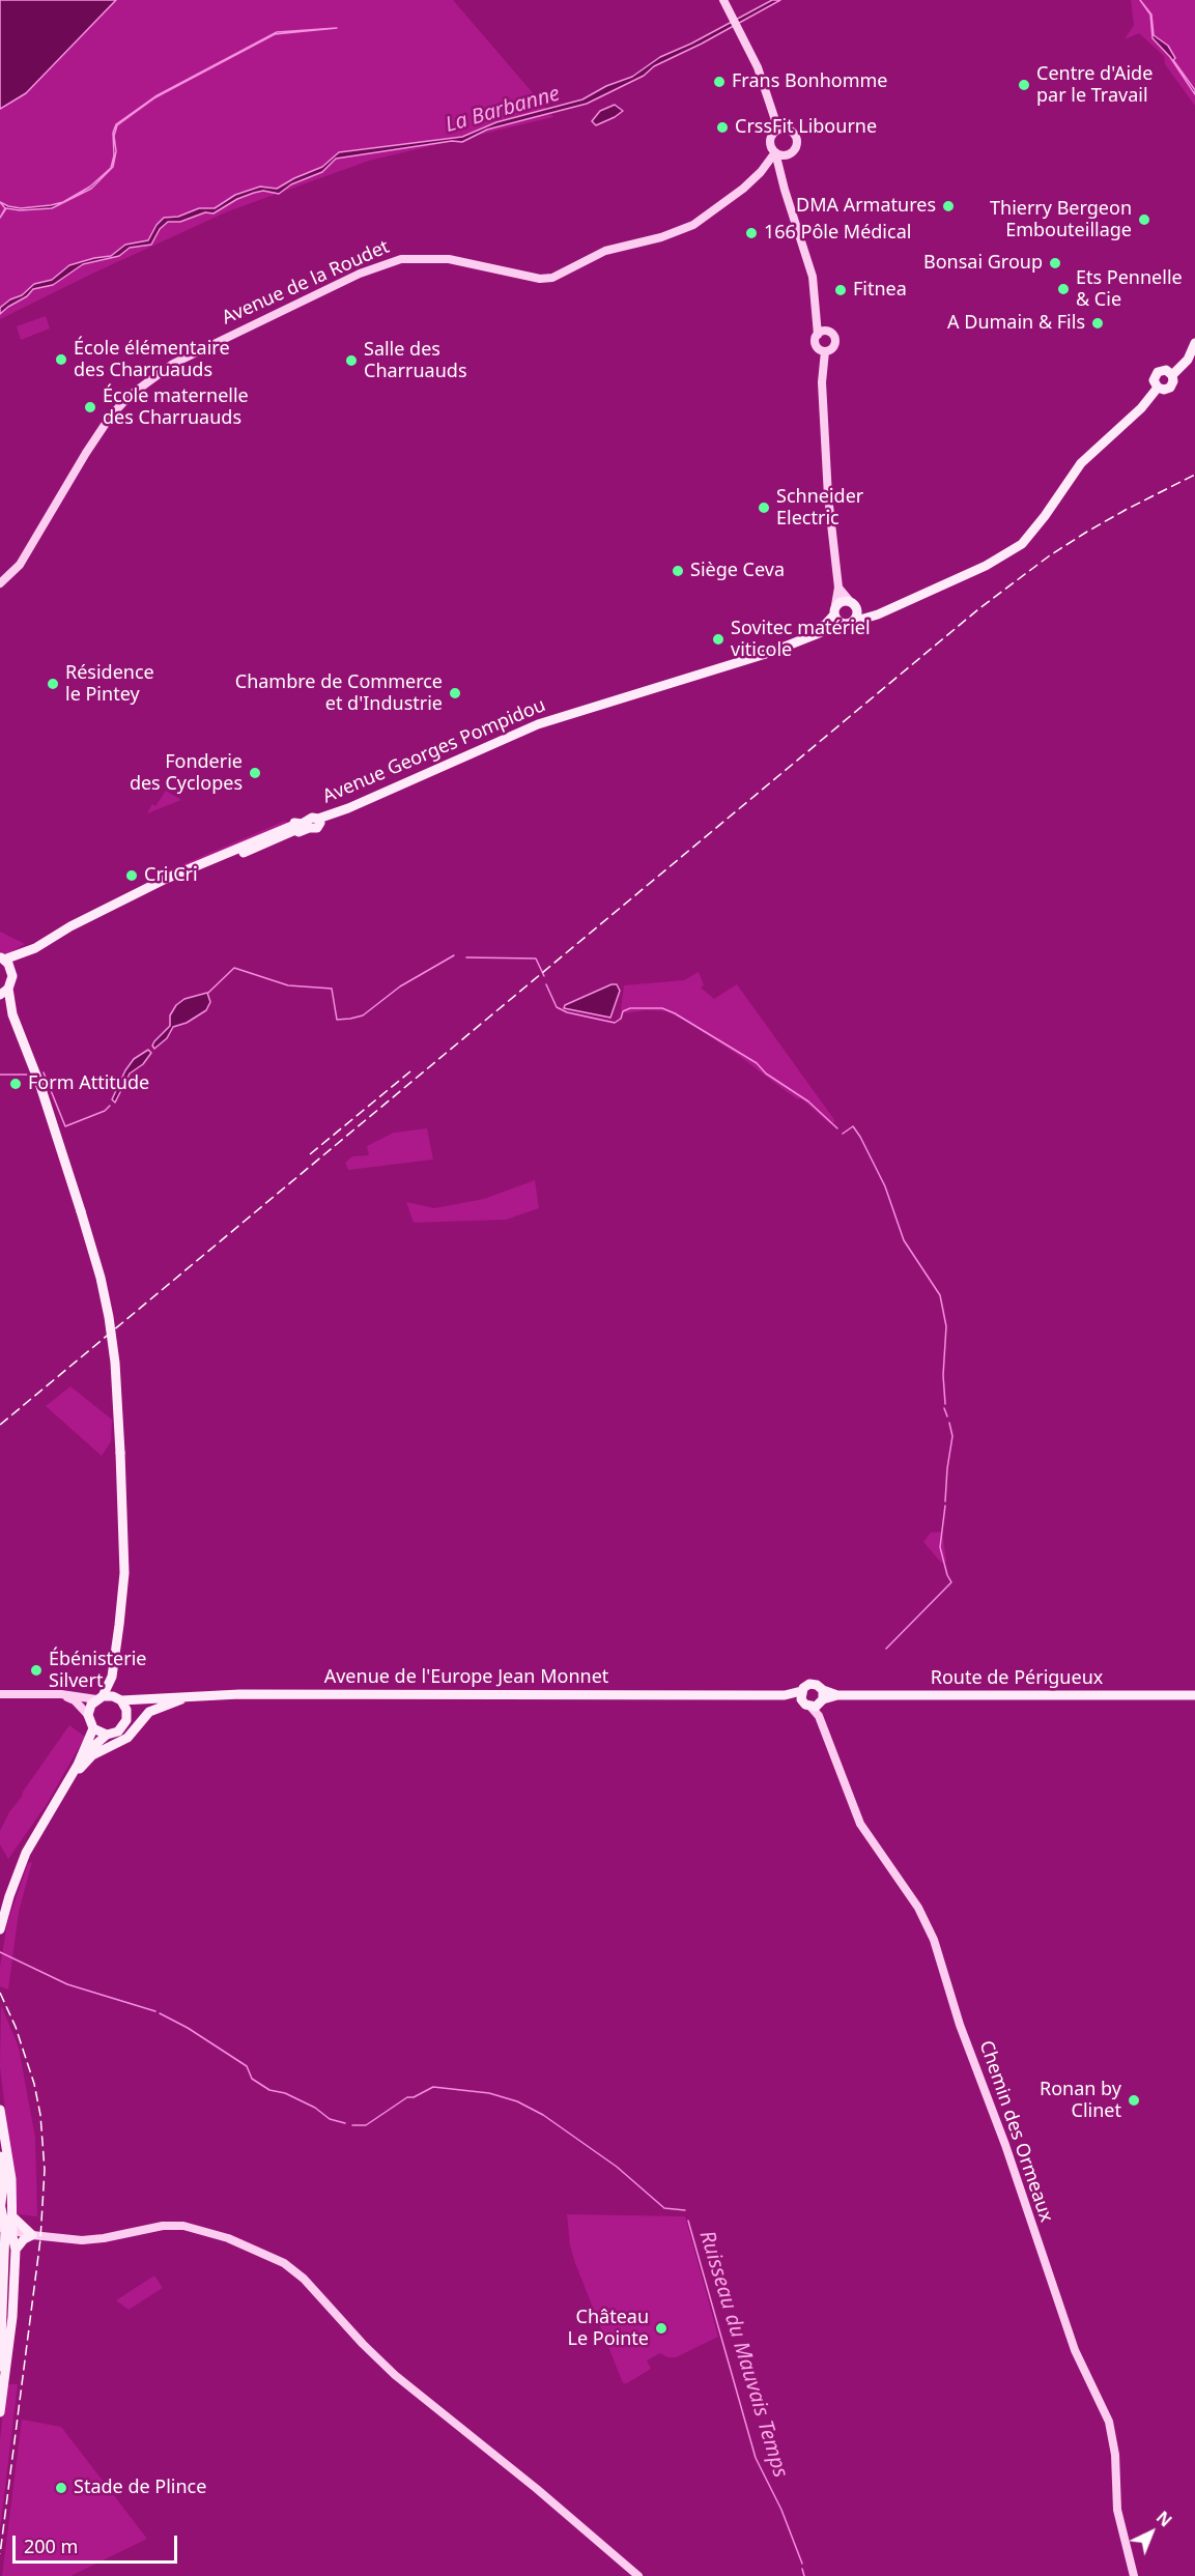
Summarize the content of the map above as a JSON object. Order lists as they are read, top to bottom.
{
  "streets": {
    "main road": ["Avenue Georges Pompidou", "Avenue de l'Europe Jean Monnet", "Route de Périgueux"],
    "street": ["Avenue de la Roudet", "Chemin des Ormeaux"]
  },
  "crossings": [
    ["Avenue de l'Europe Jean Monnet", "Route de Périgueux"],
    ["Route de Périgueux", "Chemin des Ormeaux"]
  ],
  "water": ["La Barbanne", "Ruisseau du Mauvais Temps"],
  "places": [
    "Frans Bonhomme",
    "Centre d'Aide par le Travail",
    "CrssFit Libourne",
    "DMA Armatures",
    "Thierry Bergeon Embouteillage",
    "166 Pôle Médical",
    "Bonsai Group",
    "Ets Pennelle & Cie",
    "Fitnea",
    "A Dumain & Fils",
    "École élémentaire des Charruauds",
    "Salle des Charruauds",
    "École maternelle des Charruauds",
    "Schneider Electric",
    "Siège Ceva",
    "Sovitec matériel viticole",
    "Résidence le Pintey",
    "Chambre de Commerce et d'Industrie",
    "Fonderie des Cyclopes",
    "Cri Cri",
    "Form Attitude",
    "Ébénisterie Silvert",
    "Ronan by Clinet",
    "Château Le Pointe",
    "Stade de Plince"
  ],
  "scale_bar": "200 m",
  "north": "top right"
}
